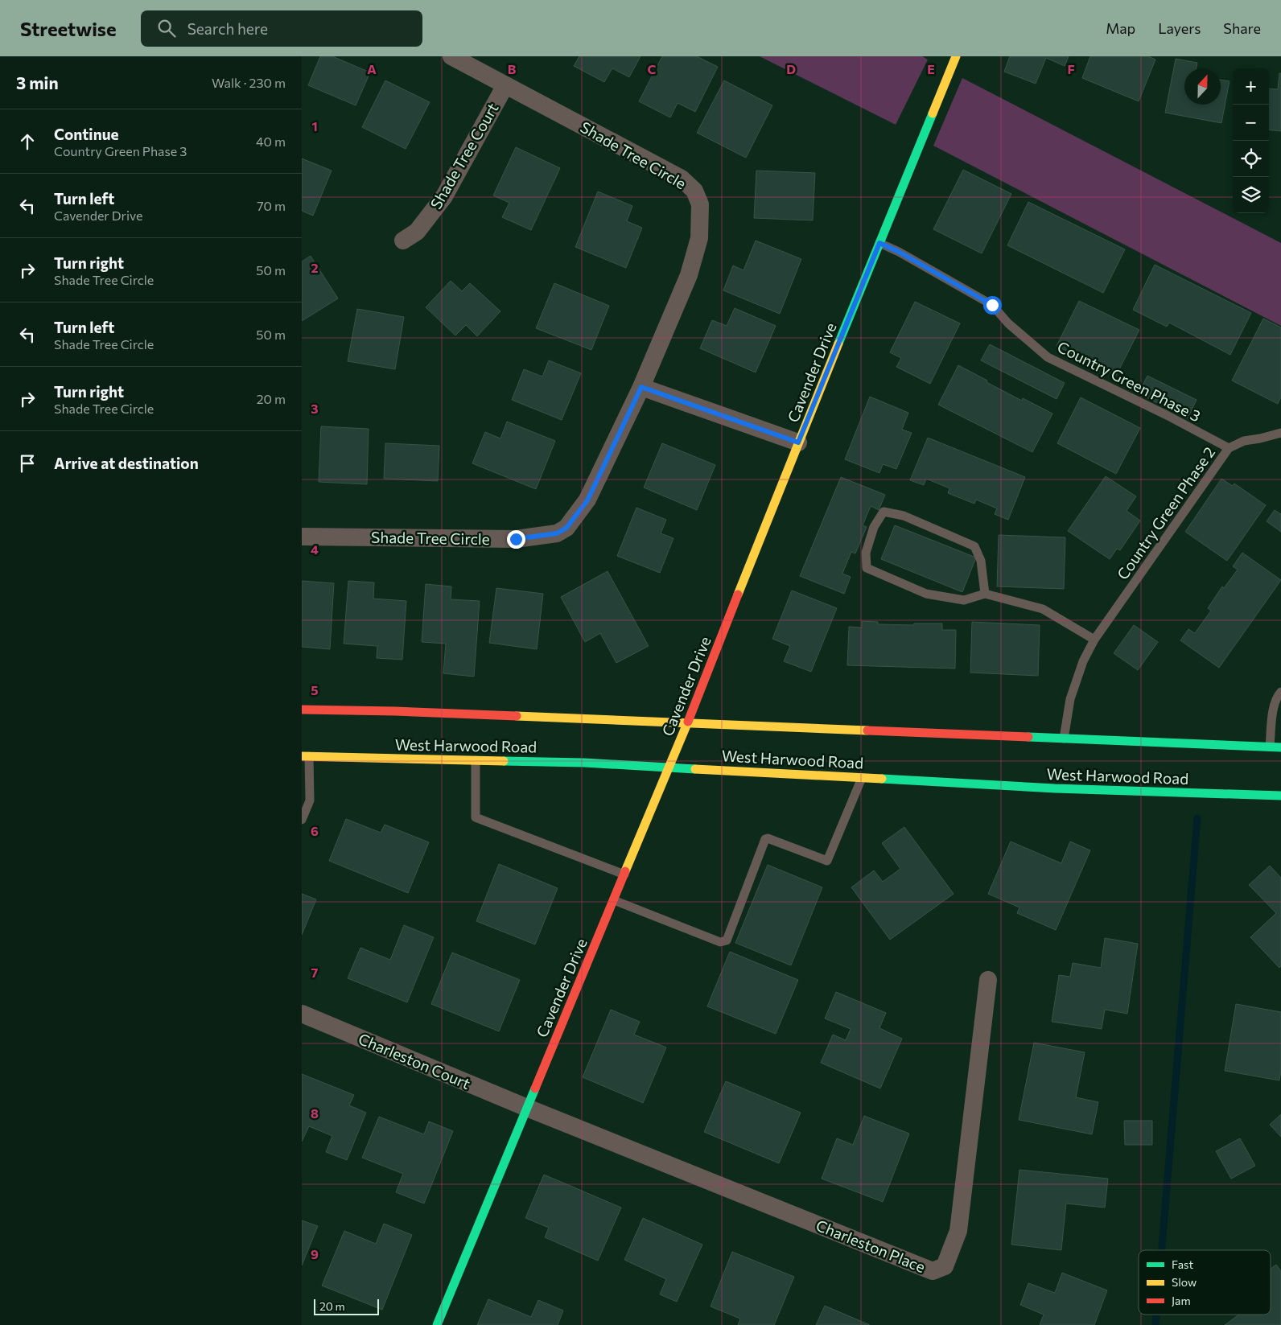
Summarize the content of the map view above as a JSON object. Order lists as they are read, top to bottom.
{
  "streets": {
    "main road": ["Cavender Drive", "West Harwood Road"],
    "street": [
      "Shade Tree Circle",
      "Shade Tree Court",
      "Charleston Court",
      "Charleston Place"
    ],
    "lane": ["Country Green Phase 3", "Country Green Phase 2"]
  },
  "crossings": [
    ["Shade Tree Circle", "Shade Tree Court"],
    ["Cavender Drive", "Country Green Phase 3"],
    ["Cavender Drive", "West Harwood Road"],
    ["Cavender Drive", "Charleston Court"],
    ["Cavender Drive", "Charleston Place"],
    ["Country Green Phase 3", "Country Green Phase 2"],
    ["Country Green Phase 2", "West Harwood Road"],
    ["Charleston Court", "Charleston Place"]
  ],
  "legend": ["Fast", "Slow", "Jam"],
  "scale_bar": "20 m",
  "north": "top",
  "page": {
    "header": "Streetwise",
    "search": "Search here",
    "nav": ["Map", "Layers", "Share"],
    "heading": ["3 min", "Walk · 230 m"],
    "map_buttons": ["+", "−"],
    "list": [
      ["Continue", "Country Green Phase 3", "40 m"],
      ["Turn left", "Cavender Drive", "70 m"],
      ["Turn right", "Shade Tree Circle", "50 m"],
      ["Turn left", "Shade Tree Circle", "50 m"],
      ["Turn right", "Shade Tree Circle", "20 m"],
      "Arrive at destination"
    ],
    "scale": "20 m"
  },
  "grid": {
    "columns": [
      "A",
      "B",
      "C",
      "D",
      "E",
      "F"
    ],
    "rows": [
      "1",
      "2",
      "3",
      "4",
      "5",
      "6",
      "7",
      "8",
      "9"
    ]
  }
}
